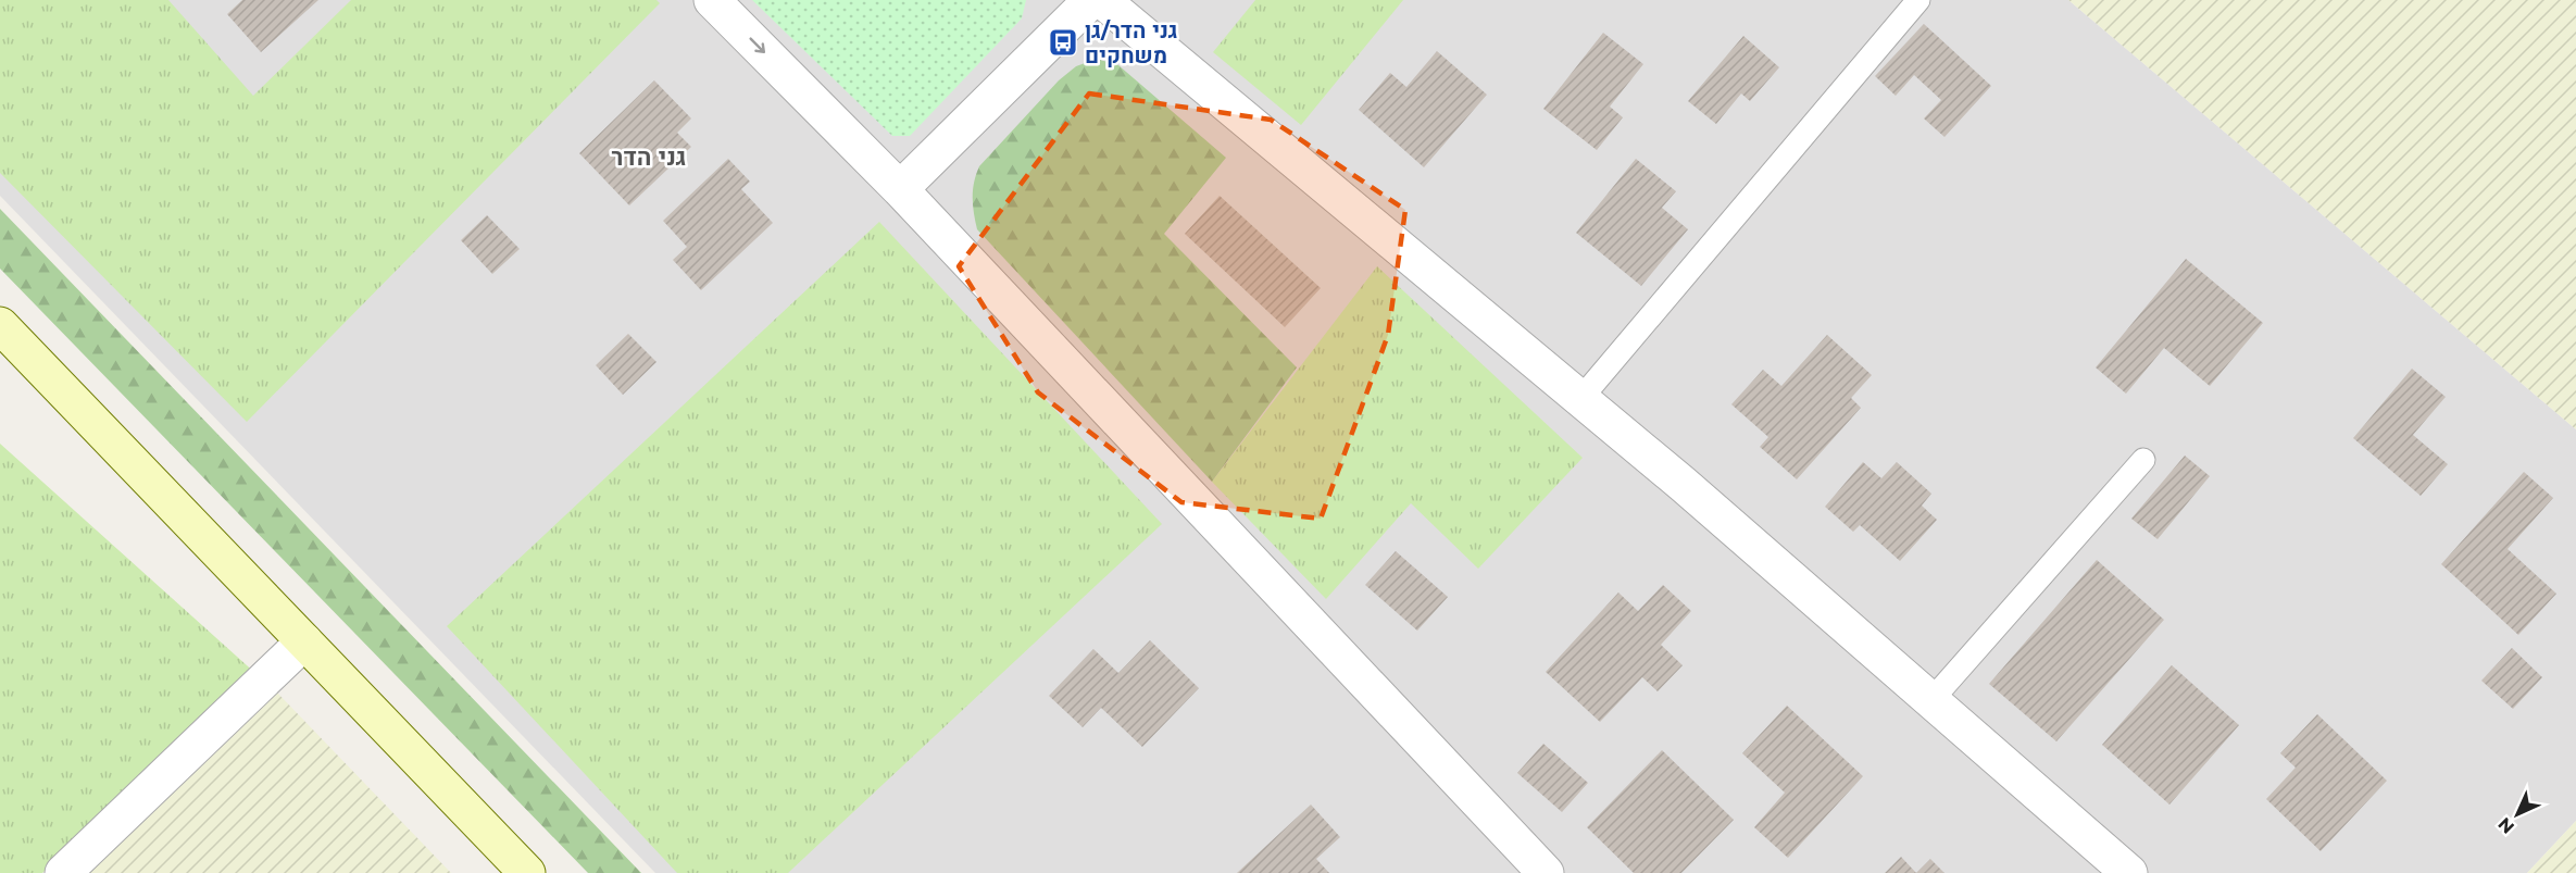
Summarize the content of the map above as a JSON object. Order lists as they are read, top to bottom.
{
  "districts": ["גני הדר"],
  "places": {
    "bus stop": ["גני הדר/גן משחקים"]
  },
  "north": "bottom left"
}
